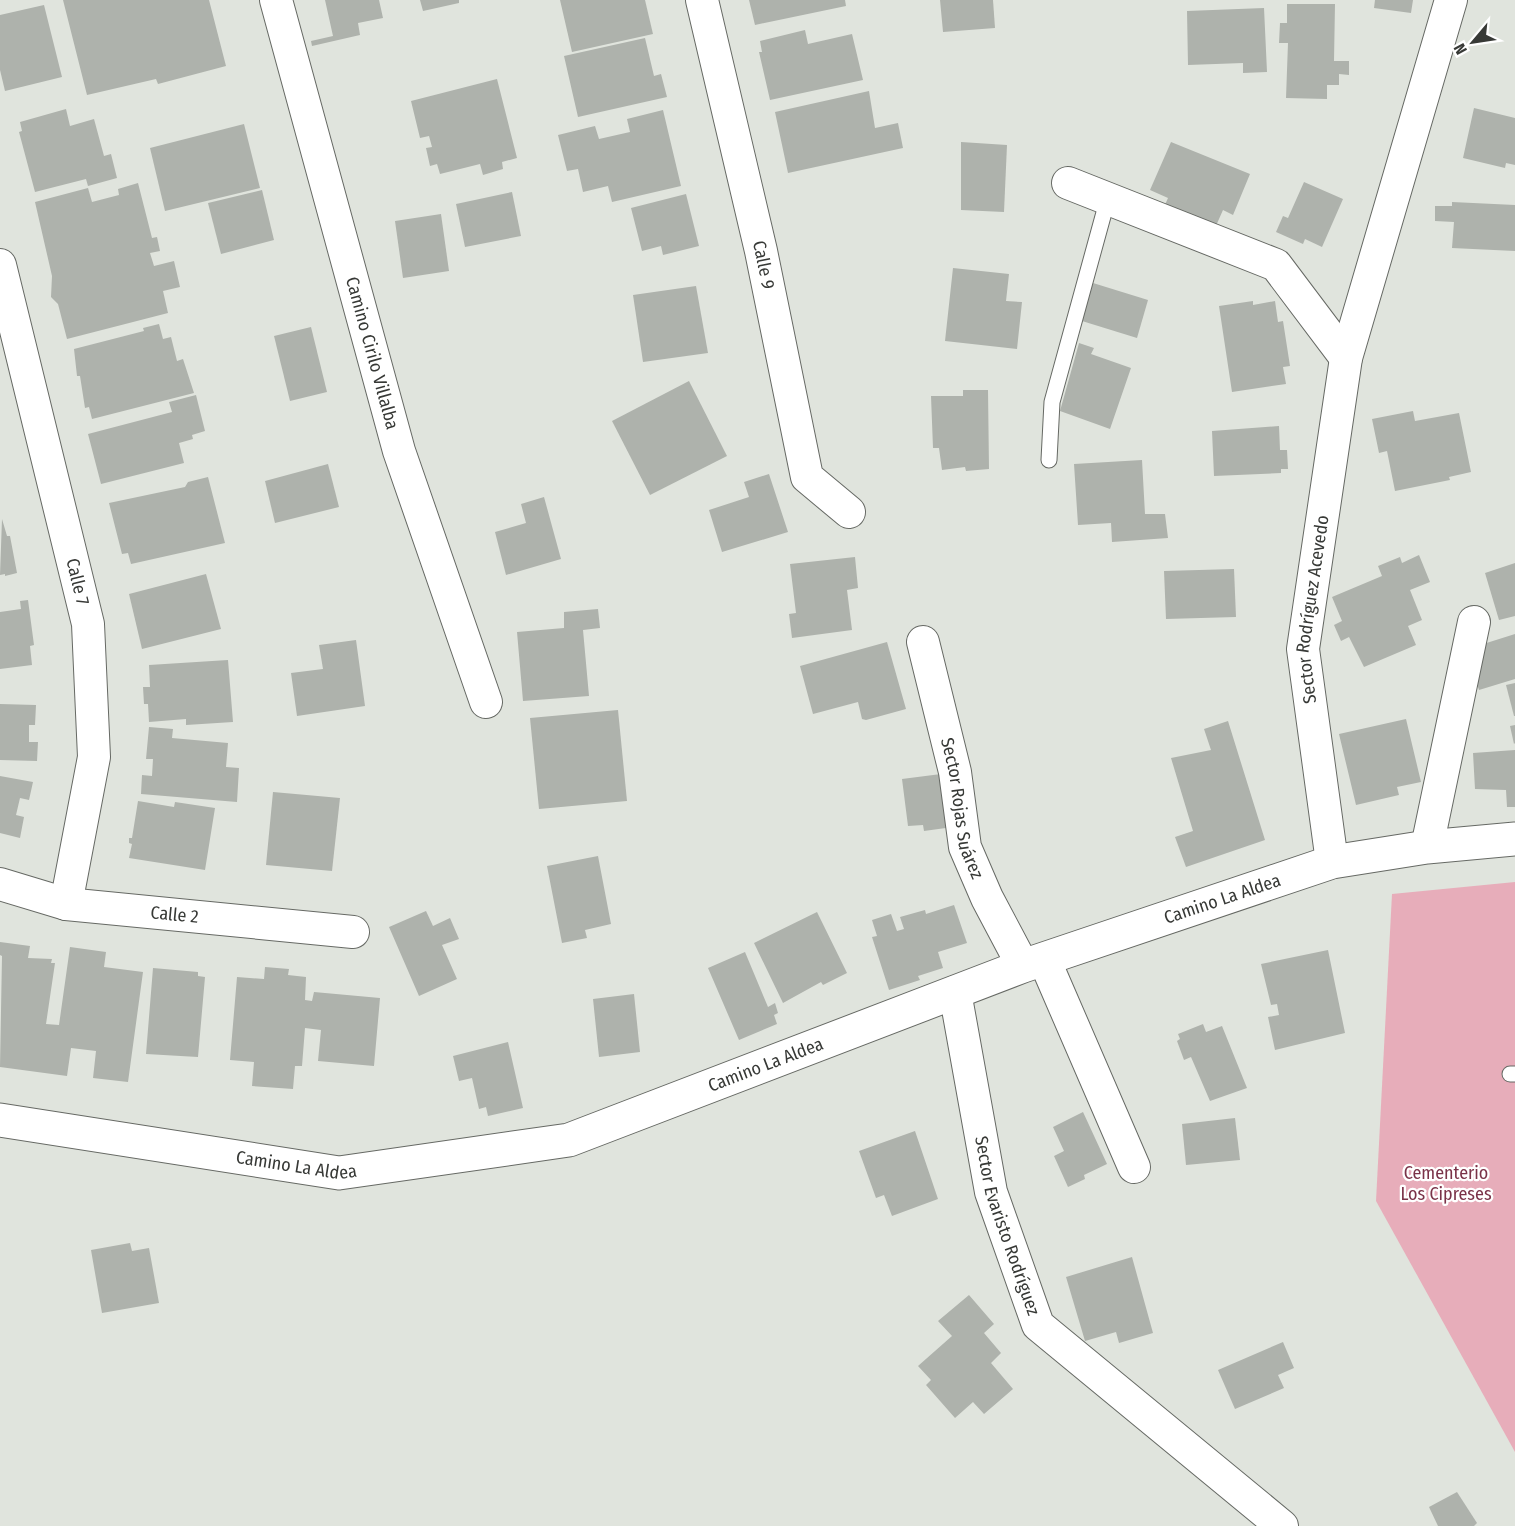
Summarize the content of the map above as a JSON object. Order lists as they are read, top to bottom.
{
  "streets": {
    "street": [
      "Calle 9",
      "Camino Cirilo Villalba",
      "Calle 7",
      "Sector Rodríguez Acevedo",
      "Sector Rojas Suárez",
      "Camino La Aldea",
      "Calle 2",
      "Sector Evaristo Rodríguez"
    ]
  },
  "crossings": [
    ["Calle 7", "Calle 2"],
    ["Sector Rodríguez Acevedo", "Camino La Aldea"],
    ["Sector Rojas Suárez", "Camino La Aldea"],
    ["Camino La Aldea", "Sector Evaristo Rodríguez"]
  ],
  "parks": ["Cementerio Los Cipreses"],
  "north": "bottom left"
}
